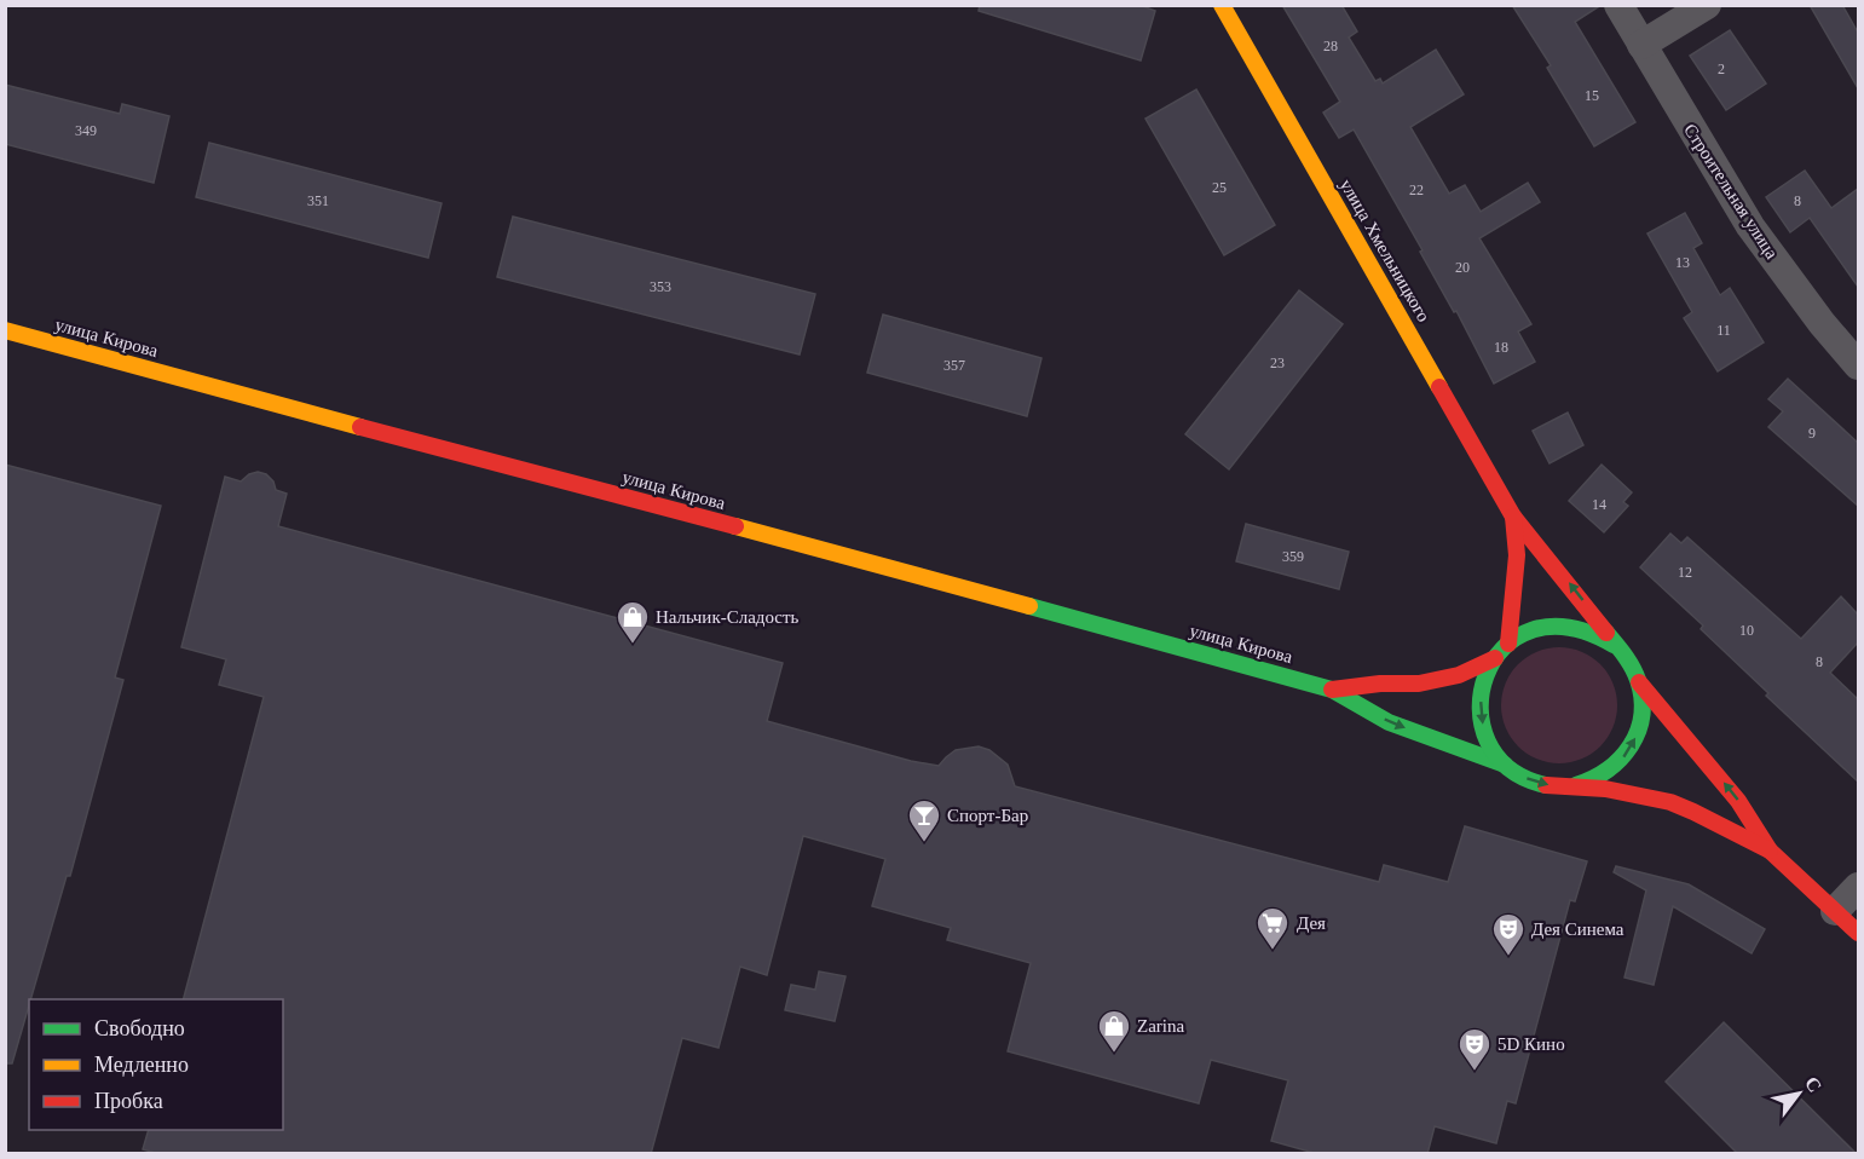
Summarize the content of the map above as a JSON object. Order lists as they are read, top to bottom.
{
  "streets": {
    "main road": ["улица Хмельницкого", "улица Кирова"],
    "street": ["Строительная улица"]
  },
  "places": {
    "shop": ["Нальчик-Сладость", "Zarina"],
    "bar": ["Спорт-Бар"],
    "supermarket": ["Дея"],
    "theatre": ["Дея Синема", "5D Кино"]
  },
  "house_numbers": [
    "28",
    "2",
    "15",
    "349",
    "25",
    "22",
    "351",
    "8",
    "13",
    "20",
    "353",
    "11",
    "18",
    "23",
    "357",
    "9",
    "14",
    "359",
    "12",
    "10",
    "8"
  ],
  "legend": ["Свободно", "Медленно", "Пробка"],
  "north": "top right"
}
